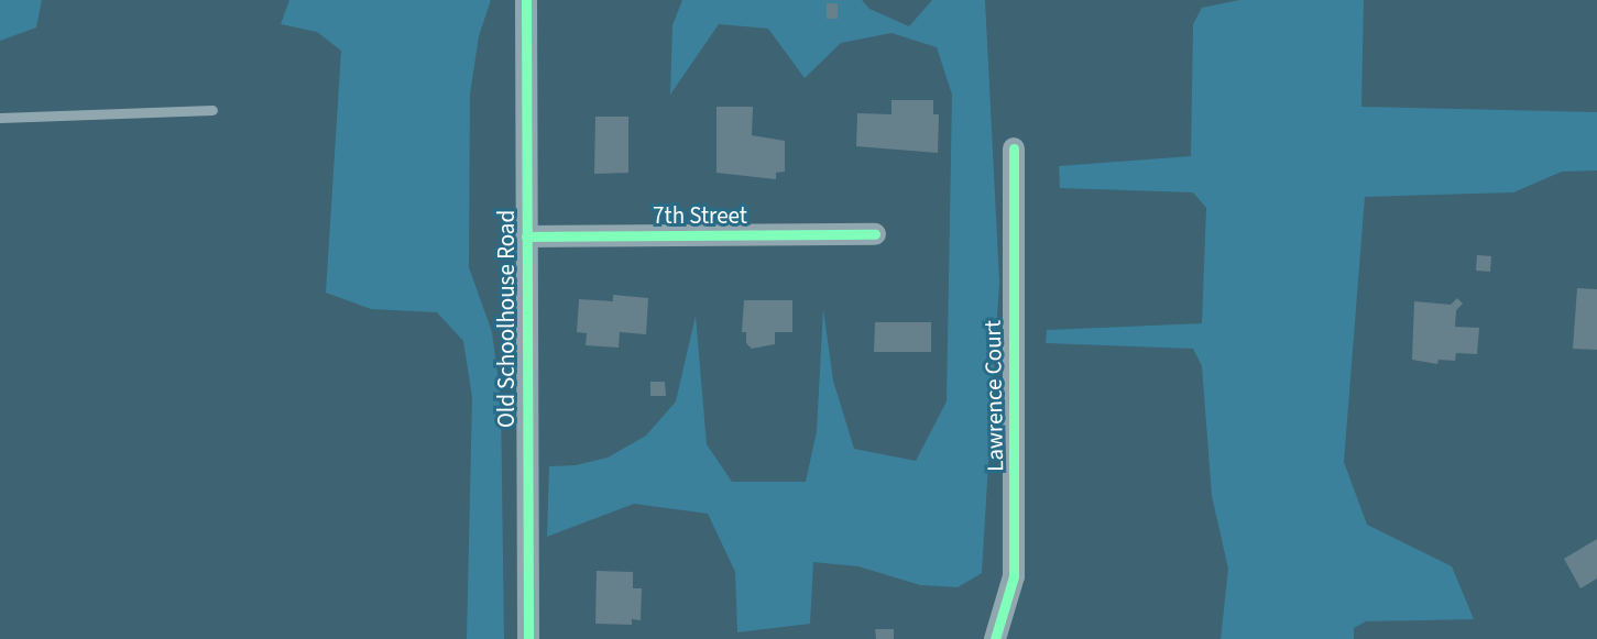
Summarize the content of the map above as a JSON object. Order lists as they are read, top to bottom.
{
  "streets": {
    "street": ["7th Street", "Old Schoolhouse Road", "Lawrence Court"]
  },
  "crossings": [
    ["7th Street", "Old Schoolhouse Road"]
  ]
}
